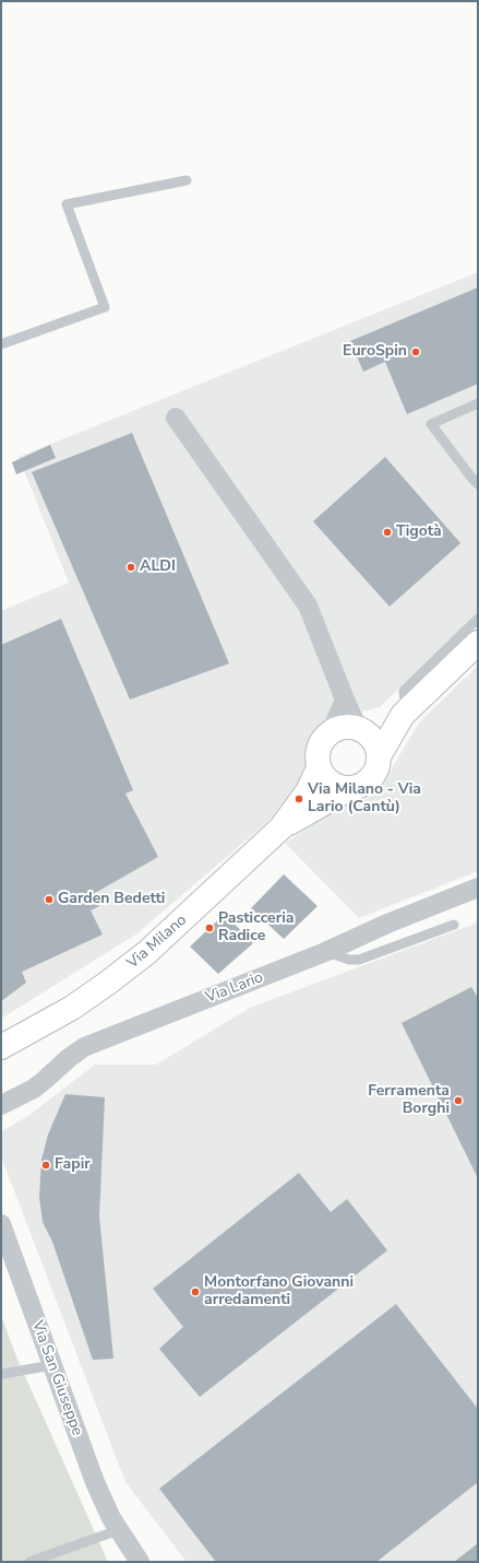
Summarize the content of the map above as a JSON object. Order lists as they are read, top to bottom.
{
  "streets": {
    "main road": ["Via Milano"],
    "street": ["Via Lario", "Via San Giuseppe"]
  },
  "places": [
    "EuroSpin",
    "Tigotà",
    "ALDI",
    "Via Milano - Via Lario (Cantù)",
    "Garden Bedetti",
    "Pasticceria Radice",
    "Ferramenta Borghi",
    "Fapir",
    "Montorfano Giovanni arredamenti"
  ]
}
